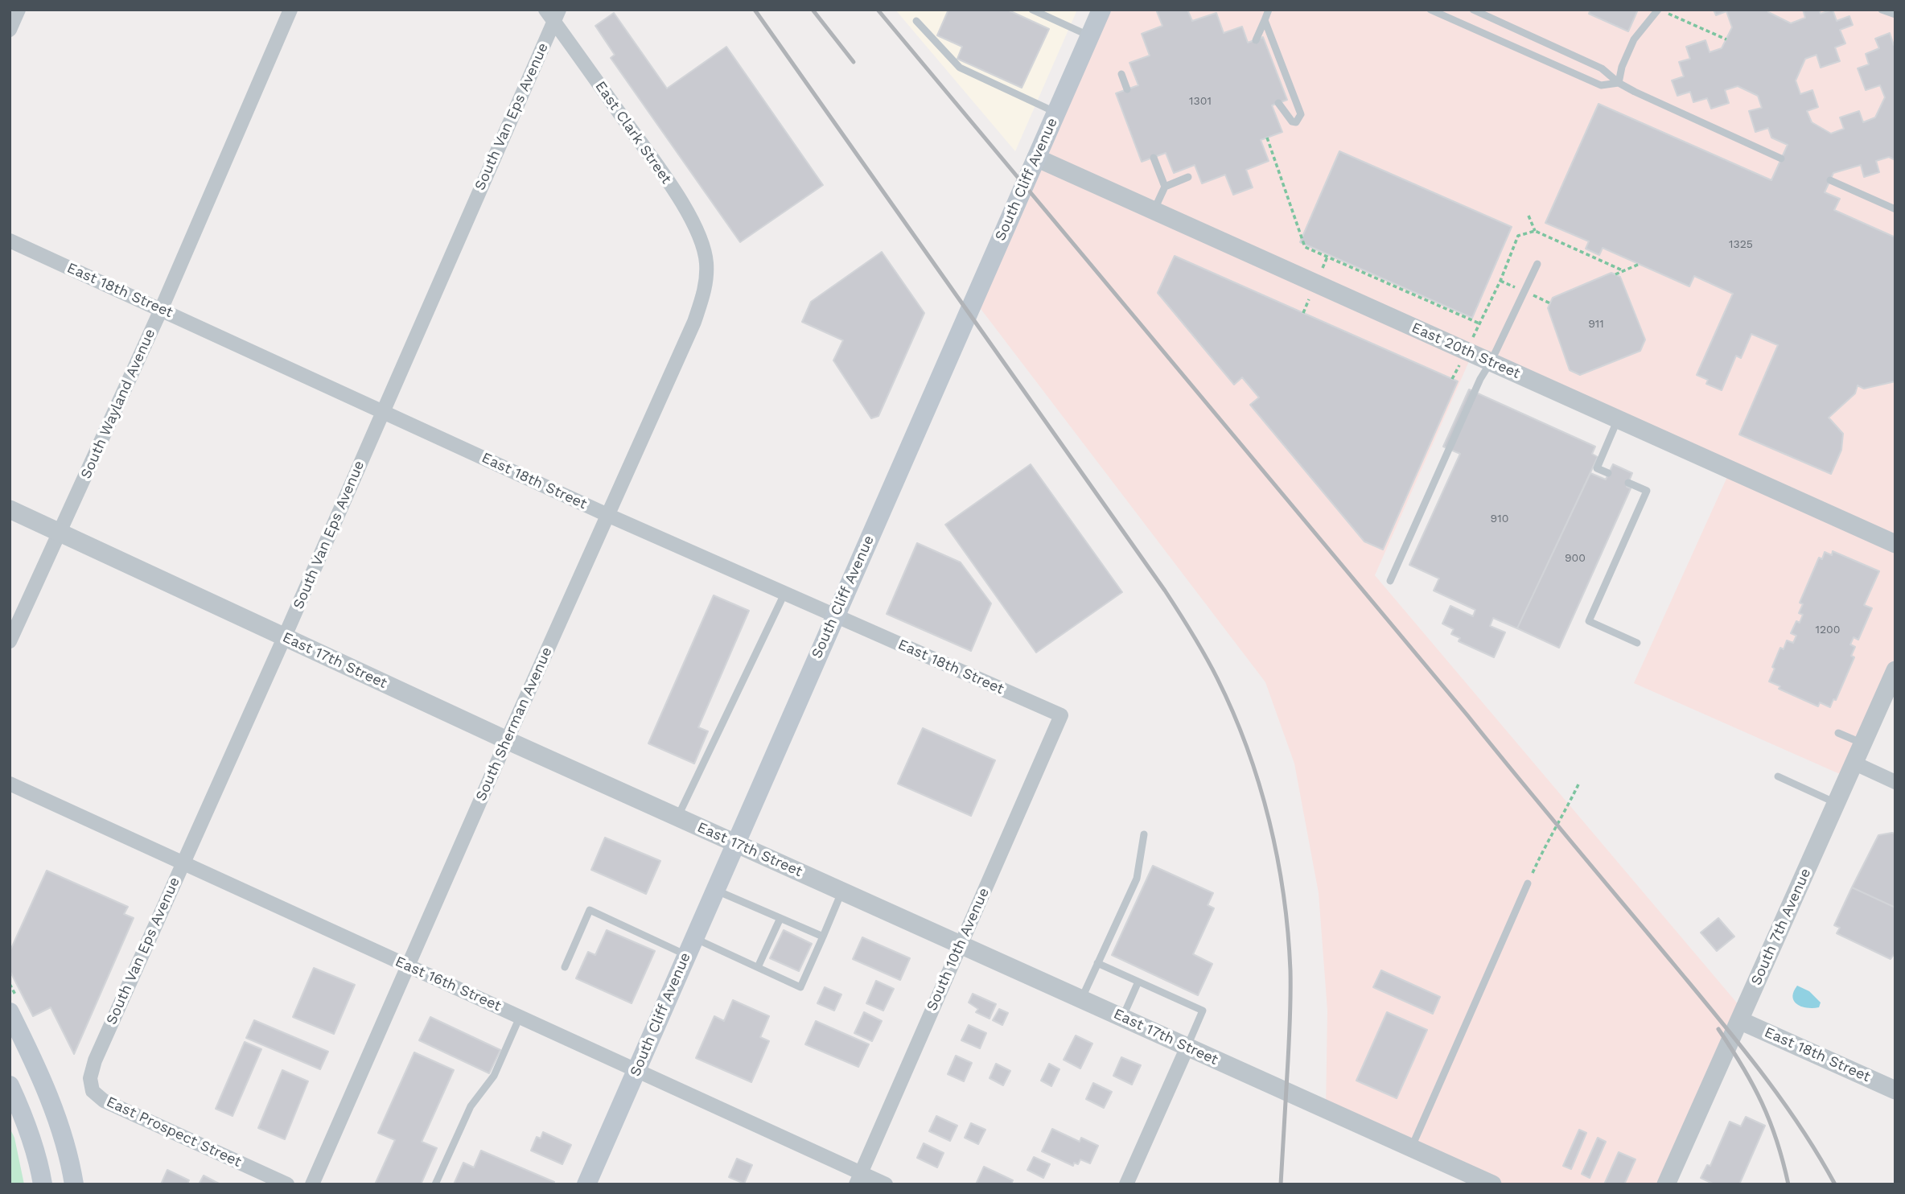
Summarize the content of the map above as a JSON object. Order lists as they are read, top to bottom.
{
  "streets": {
    "main road": ["South Cliff Avenue"],
    "street": [
      "South Van Eps Avenue",
      "East Clark Street",
      "East 18th Street",
      "East 20th Street",
      "South Wayland Avenue",
      "East 17th Street",
      "South Sherman Avenue",
      "South 7th Avenue",
      "South 10th Avenue",
      "East 16th Street",
      "East Prospect Street"
    ]
  },
  "crossings": [
    ["South Van Eps Avenue", "East Clark Street"],
    ["South Van Eps Avenue", "East 18th Street"],
    ["South Van Eps Avenue", "East 17th Street"],
    ["South Van Eps Avenue", "East 16th Street"],
    ["South Van Eps Avenue", "East Prospect Street"],
    ["East Clark Street", "South Sherman Avenue"],
    ["South Cliff Avenue", "East 18th Street"],
    ["South Cliff Avenue", "East 20th Street"],
    ["South Cliff Avenue", "East 17th Street"],
    ["South Cliff Avenue", "East 16th Street"],
    ["East 18th Street", "South Wayland Avenue"],
    ["East 18th Street", "South Sherman Avenue"],
    ["East 18th Street", "South 7th Avenue"],
    ["East 18th Street", "South 10th Avenue"],
    ["South Wayland Avenue", "East 17th Street"],
    ["East 17th Street", "South Sherman Avenue"],
    ["East 17th Street", "South 10th Avenue"],
    ["South Sherman Avenue", "East 16th Street"],
    ["South 10th Avenue", "East 16th Street"]
  ],
  "house_numbers": [
    "1301",
    "1325",
    "911",
    "910",
    "900",
    "1200"
  ]
}
